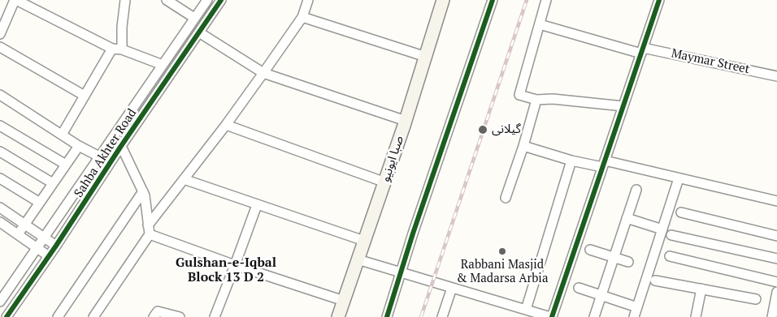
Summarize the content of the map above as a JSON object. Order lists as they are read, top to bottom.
{
  "streets": {
    "main road": ["صبا ایونیو"],
    "street": ["Maymar Street", "Sahba Akhter Road"]
  },
  "districts": ["Gulshan-e-Iqbal Block 13 D 2"],
  "places": ["گیلانی", "Rabbani Masjid & Madarsa Arbia"]
}
